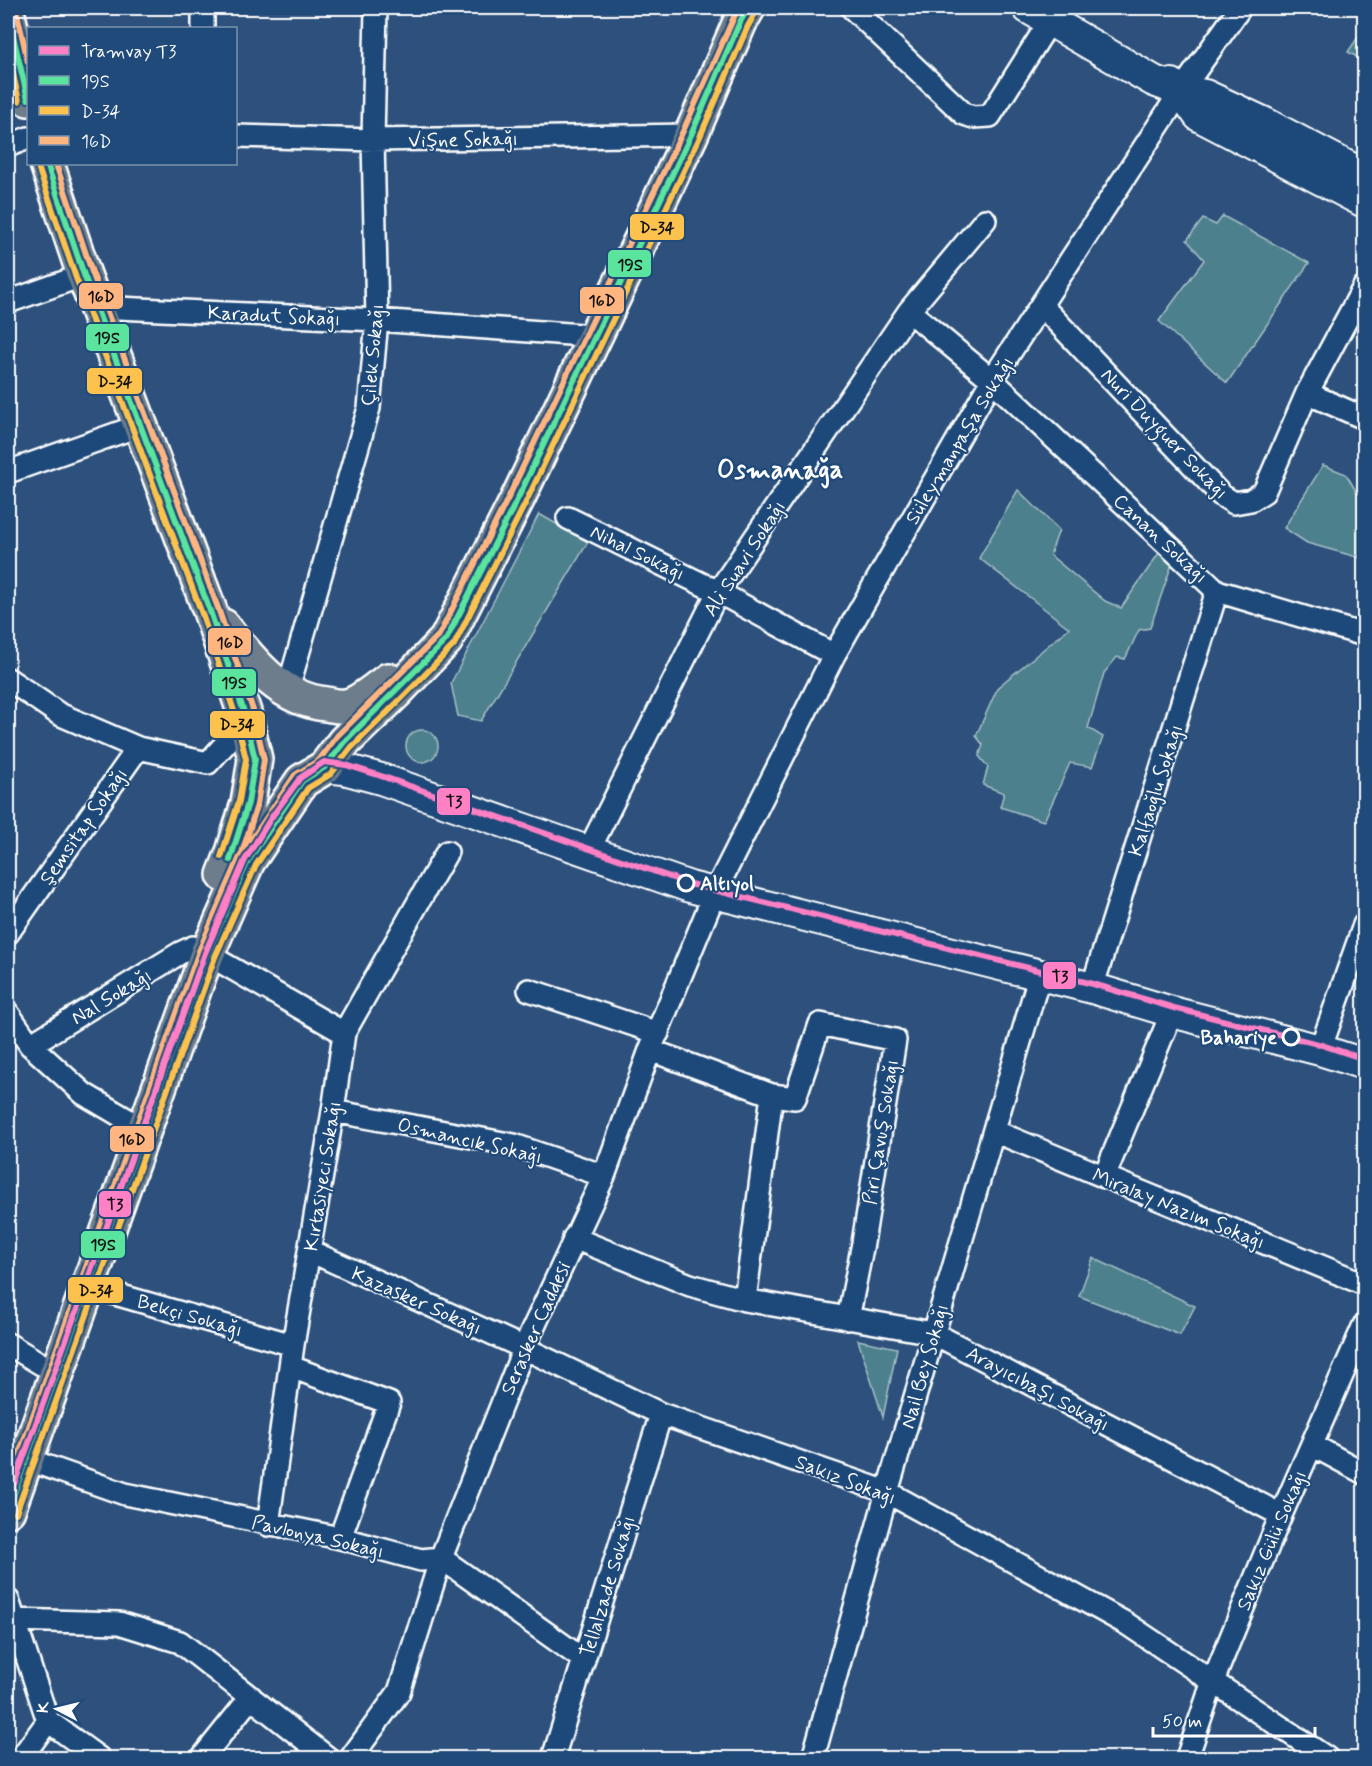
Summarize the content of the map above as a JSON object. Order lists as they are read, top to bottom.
{
  "streets": {
    "street": [
      "Vişne Sokağı",
      "Karadut Sokağı",
      "Çilek Sokağı",
      "Nuri Duyguer Sokağı",
      "Süleymanpaşa Sokağı",
      "Canan Sokağı",
      "Nihal Sokağı",
      "Ali Suavi Sokağı",
      "Kalfaoğlu Sokağı",
      "Şemsitap Sokağı",
      "Nal Sokağı",
      "Piri Çavuş Sokağı",
      "Osmancık Sokağı",
      "Kırtasiyeci Sokağı",
      "Miralay Nazım Sokağı",
      "Kazasker Sokağı",
      "Bekçi Sokağı",
      "Serasker Caddesi",
      "Nail Bey Sokağı",
      "Arayıcıbaşı Sokağı",
      "Sakız Sokağı",
      "Pavlonya Sokağı",
      "Sakız Gülü Sokağı",
      "Tellalzade Sokağı"
    ]
  },
  "crossings": [
    ["Vişne Sokağı", "Çilek Sokağı"],
    ["Karadut Sokağı", "Çilek Sokağı"],
    ["Nuri Duyguer Sokağı", "Süleymanpaşa Sokağı"],
    ["Süleymanpaşa Sokağı", "Canan Sokağı"],
    ["Süleymanpaşa Sokağı", "Nihal Sokağı"],
    ["Süleymanpaşa Sokağı", "Serasker Caddesi"],
    ["Canan Sokağı", "Kalfaoğlu Sokağı"],
    ["Nihal Sokağı", "Ali Suavi Sokağı"],
    ["Piri Çavuş Sokağı", "Arayıcıbaşı Sokağı"],
    ["Osmancık Sokağı", "Kırtasiyeci Sokağı"],
    ["Osmancık Sokağı", "Serasker Caddesi"],
    ["Kırtasiyeci Sokağı", "Kazasker Sokağı"],
    ["Kırtasiyeci Sokağı", "Bekçi Sokağı"],
    ["Kırtasiyeci Sokağı", "Pavlonya Sokağı"],
    ["Miralay Nazım Sokağı", "Nail Bey Sokağı"],
    ["Kazasker Sokağı", "Serasker Caddesi"],
    ["Kazasker Sokağı", "Sakız Sokağı"],
    ["Serasker Caddesi", "Arayıcıbaşı Sokağı"],
    ["Serasker Caddesi", "Sakız Sokağı"],
    ["Serasker Caddesi", "Pavlonya Sokağı"],
    ["Nail Bey Sokağı", "Arayıcıbaşı Sokağı"],
    ["Nail Bey Sokağı", "Sakız Sokağı"],
    ["Arayıcıbaşı Sokağı", "Sakız Gülü Sokağı"],
    ["Sakız Sokağı", "Sakız Gülü Sokağı"],
    ["Sakız Sokağı", "Tellalzade Sokağı"]
  ],
  "districts": ["Osmanağa"],
  "places": ["Altıyol", "Bahariye"],
  "lines": [
    "transit line 19S",
    "transit line 16D",
    "transit line D-34",
    "tram line T3"
  ],
  "legend": [
    "Tramvay T3",
    "19S",
    "D-34",
    "16D"
  ],
  "scale_bar": "50 m",
  "north": "left"
}
